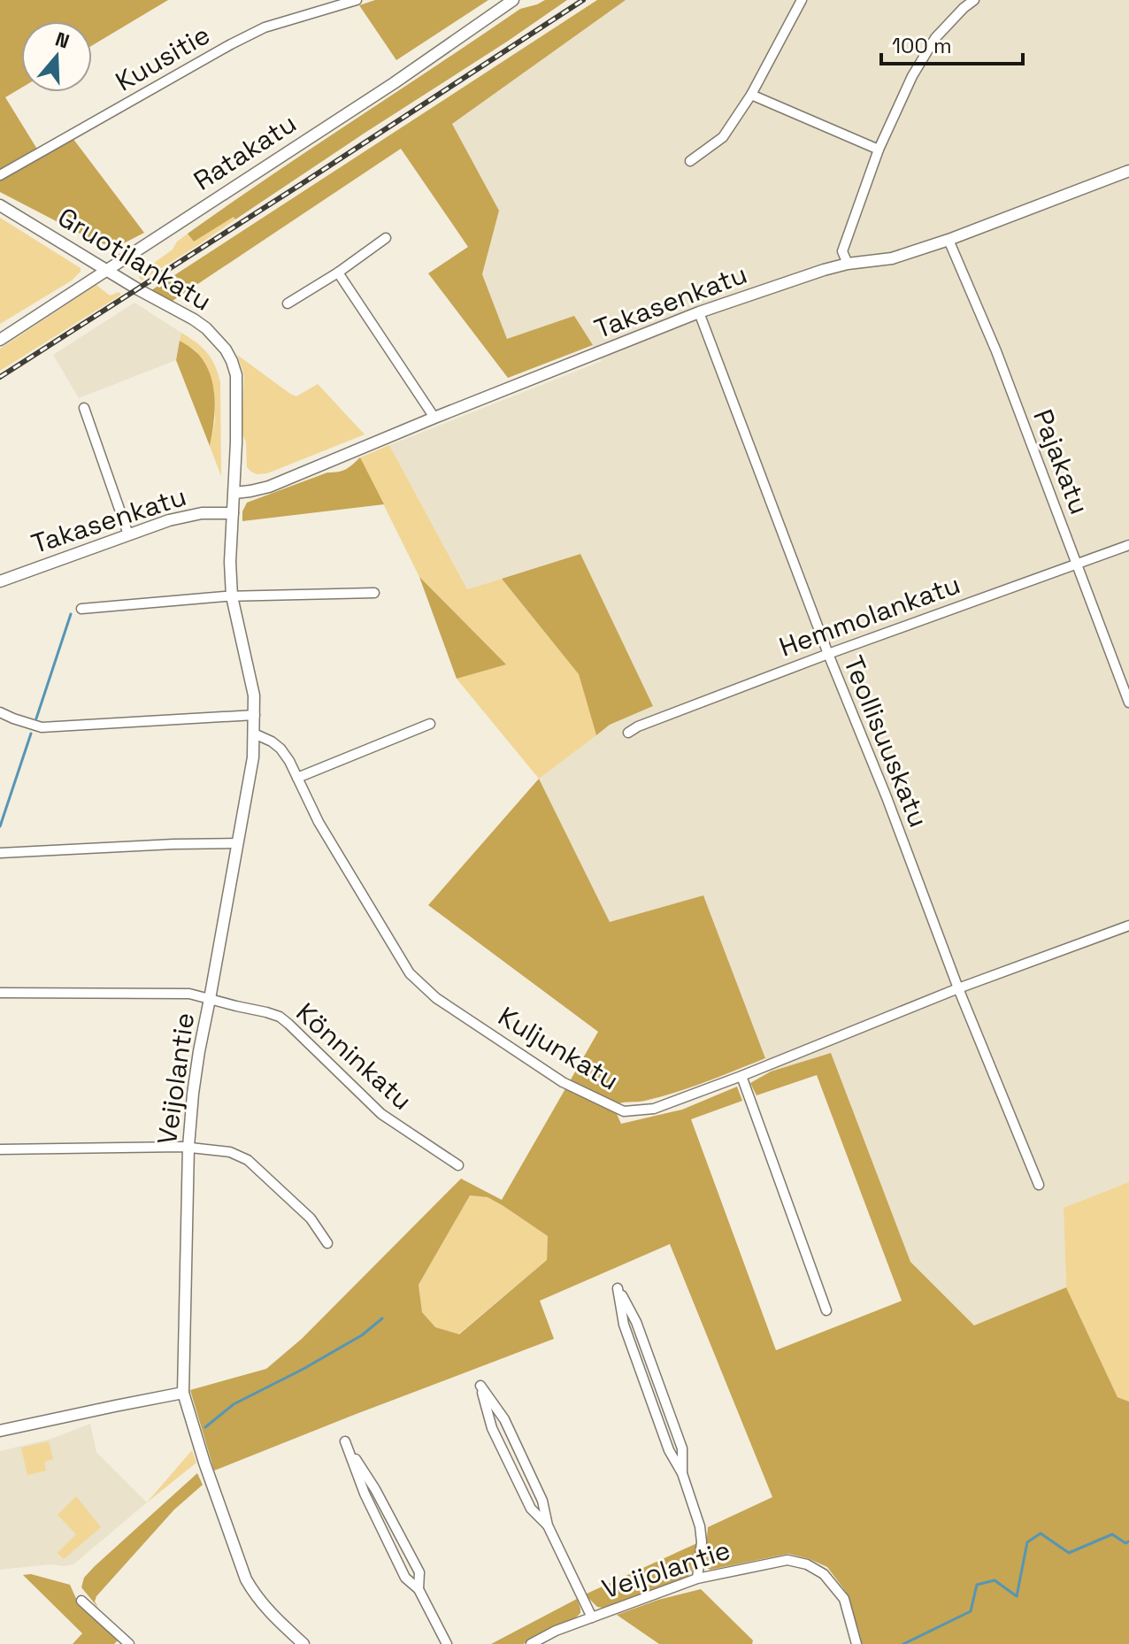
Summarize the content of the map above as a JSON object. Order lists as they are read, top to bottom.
{
  "streets": {
    "street": [
      "Kuusitie",
      "Ratakatu",
      "Gruotilankatu",
      "Takasenkatu",
      "Pajakatu",
      "Hemmolankatu",
      "Teollisuuskatu",
      "Kuljunkatu",
      "Könninkatu",
      "Veijolantie"
    ]
  },
  "crossings": [
    ["Ratakatu", "Gruotilankatu"],
    ["Gruotilankatu", "Takasenkatu"],
    ["Gruotilankatu", "Veijolantie"],
    ["Takasenkatu", "Pajakatu"],
    ["Takasenkatu", "Teollisuuskatu"],
    ["Takasenkatu", "Veijolantie"],
    ["Pajakatu", "Hemmolankatu"],
    ["Hemmolankatu", "Teollisuuskatu"],
    ["Teollisuuskatu", "Kuljunkatu"],
    ["Kuljunkatu", "Veijolantie"],
    ["Könninkatu", "Veijolantie"]
  ],
  "scale_bar": "100 m",
  "north": "top"
}
